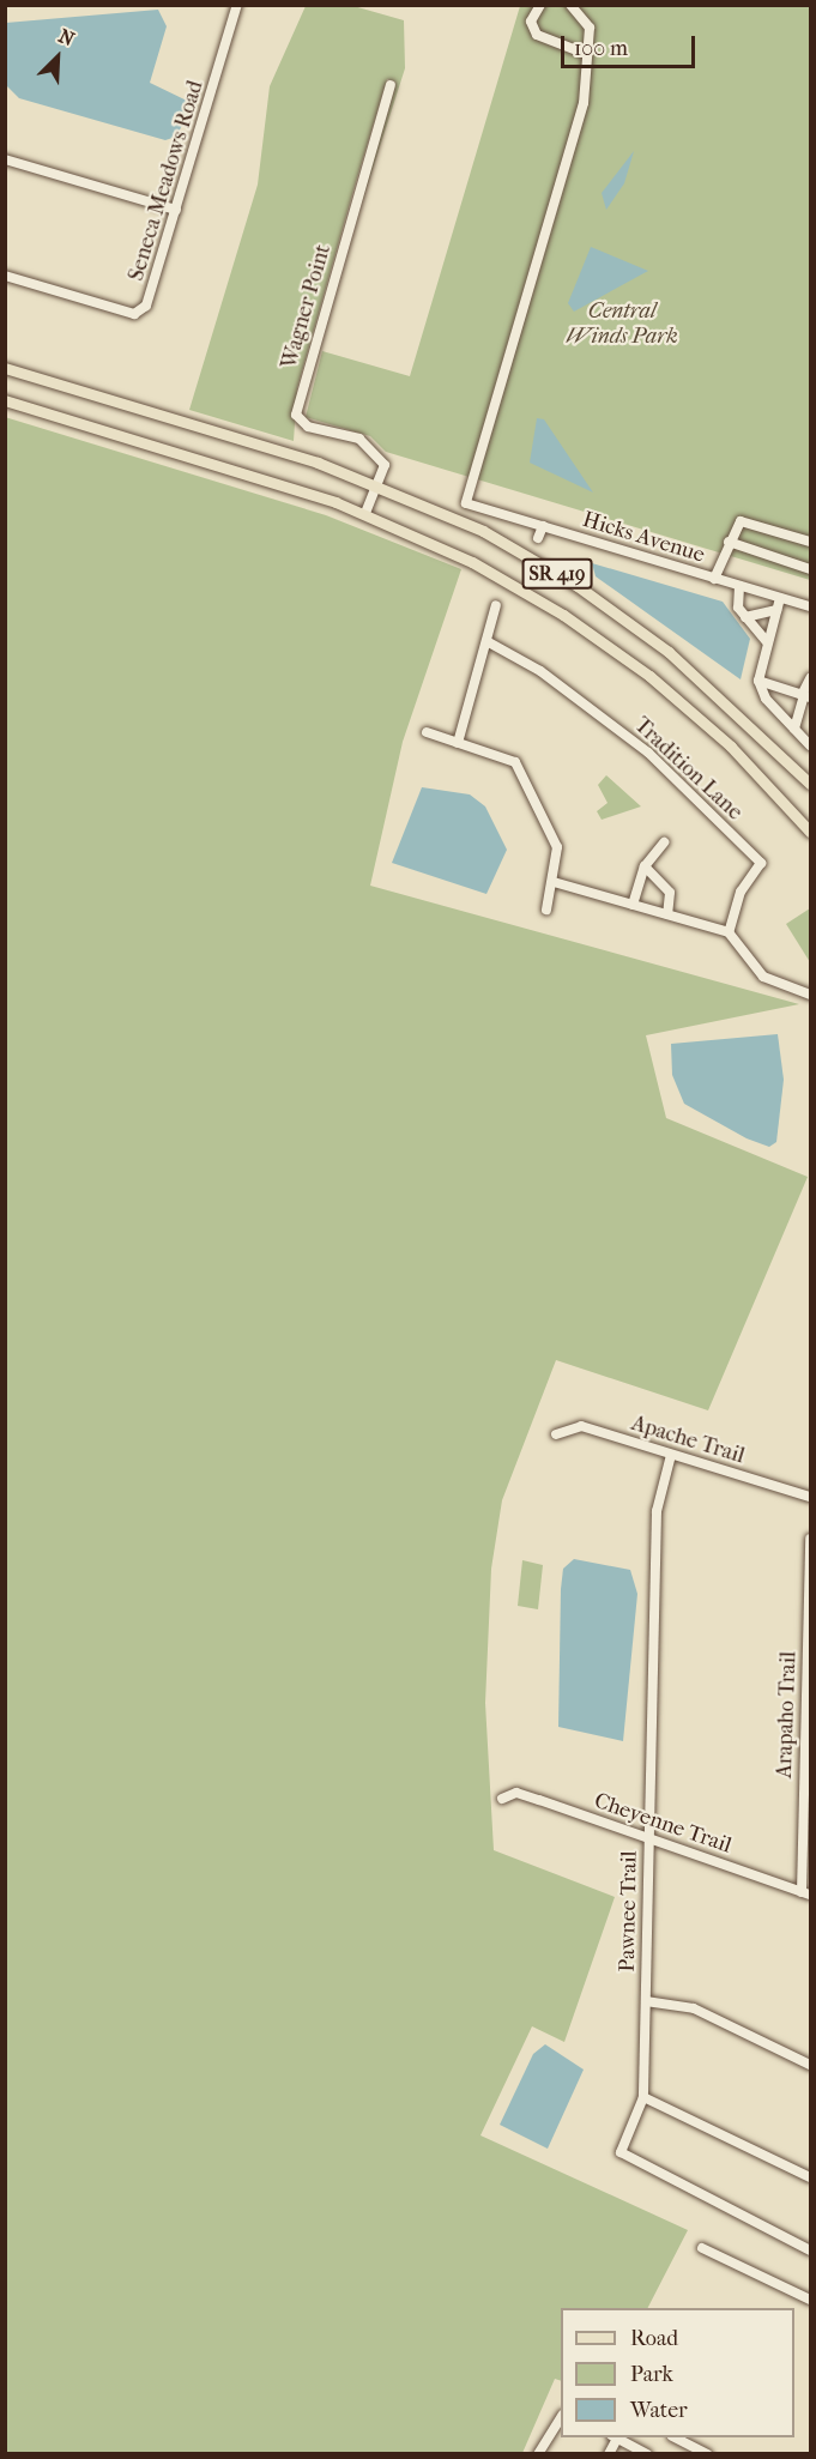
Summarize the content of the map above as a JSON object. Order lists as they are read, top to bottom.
{
  "streets": {
    "main road": ["SR 419"],
    "street": [
      "Seneca Meadows Road",
      "Wagner Point",
      "Hicks Avenue",
      "Tradition Lane",
      "Apache Trail",
      "Arapaho Trail",
      "Cheyenne Trail",
      "Pawnee Trail"
    ]
  },
  "crossings": [
    ["Wagner Point", "SR 419"],
    ["Apache Trail", "Pawnee Trail"],
    ["Arapaho Trail", "Cheyenne Trail"],
    ["Cheyenne Trail", "Pawnee Trail"]
  ],
  "parks": ["Central Winds Park"],
  "legend": ["Road", "Park", "Water"],
  "scale_bar": "100 m",
  "north": "top right"
}
